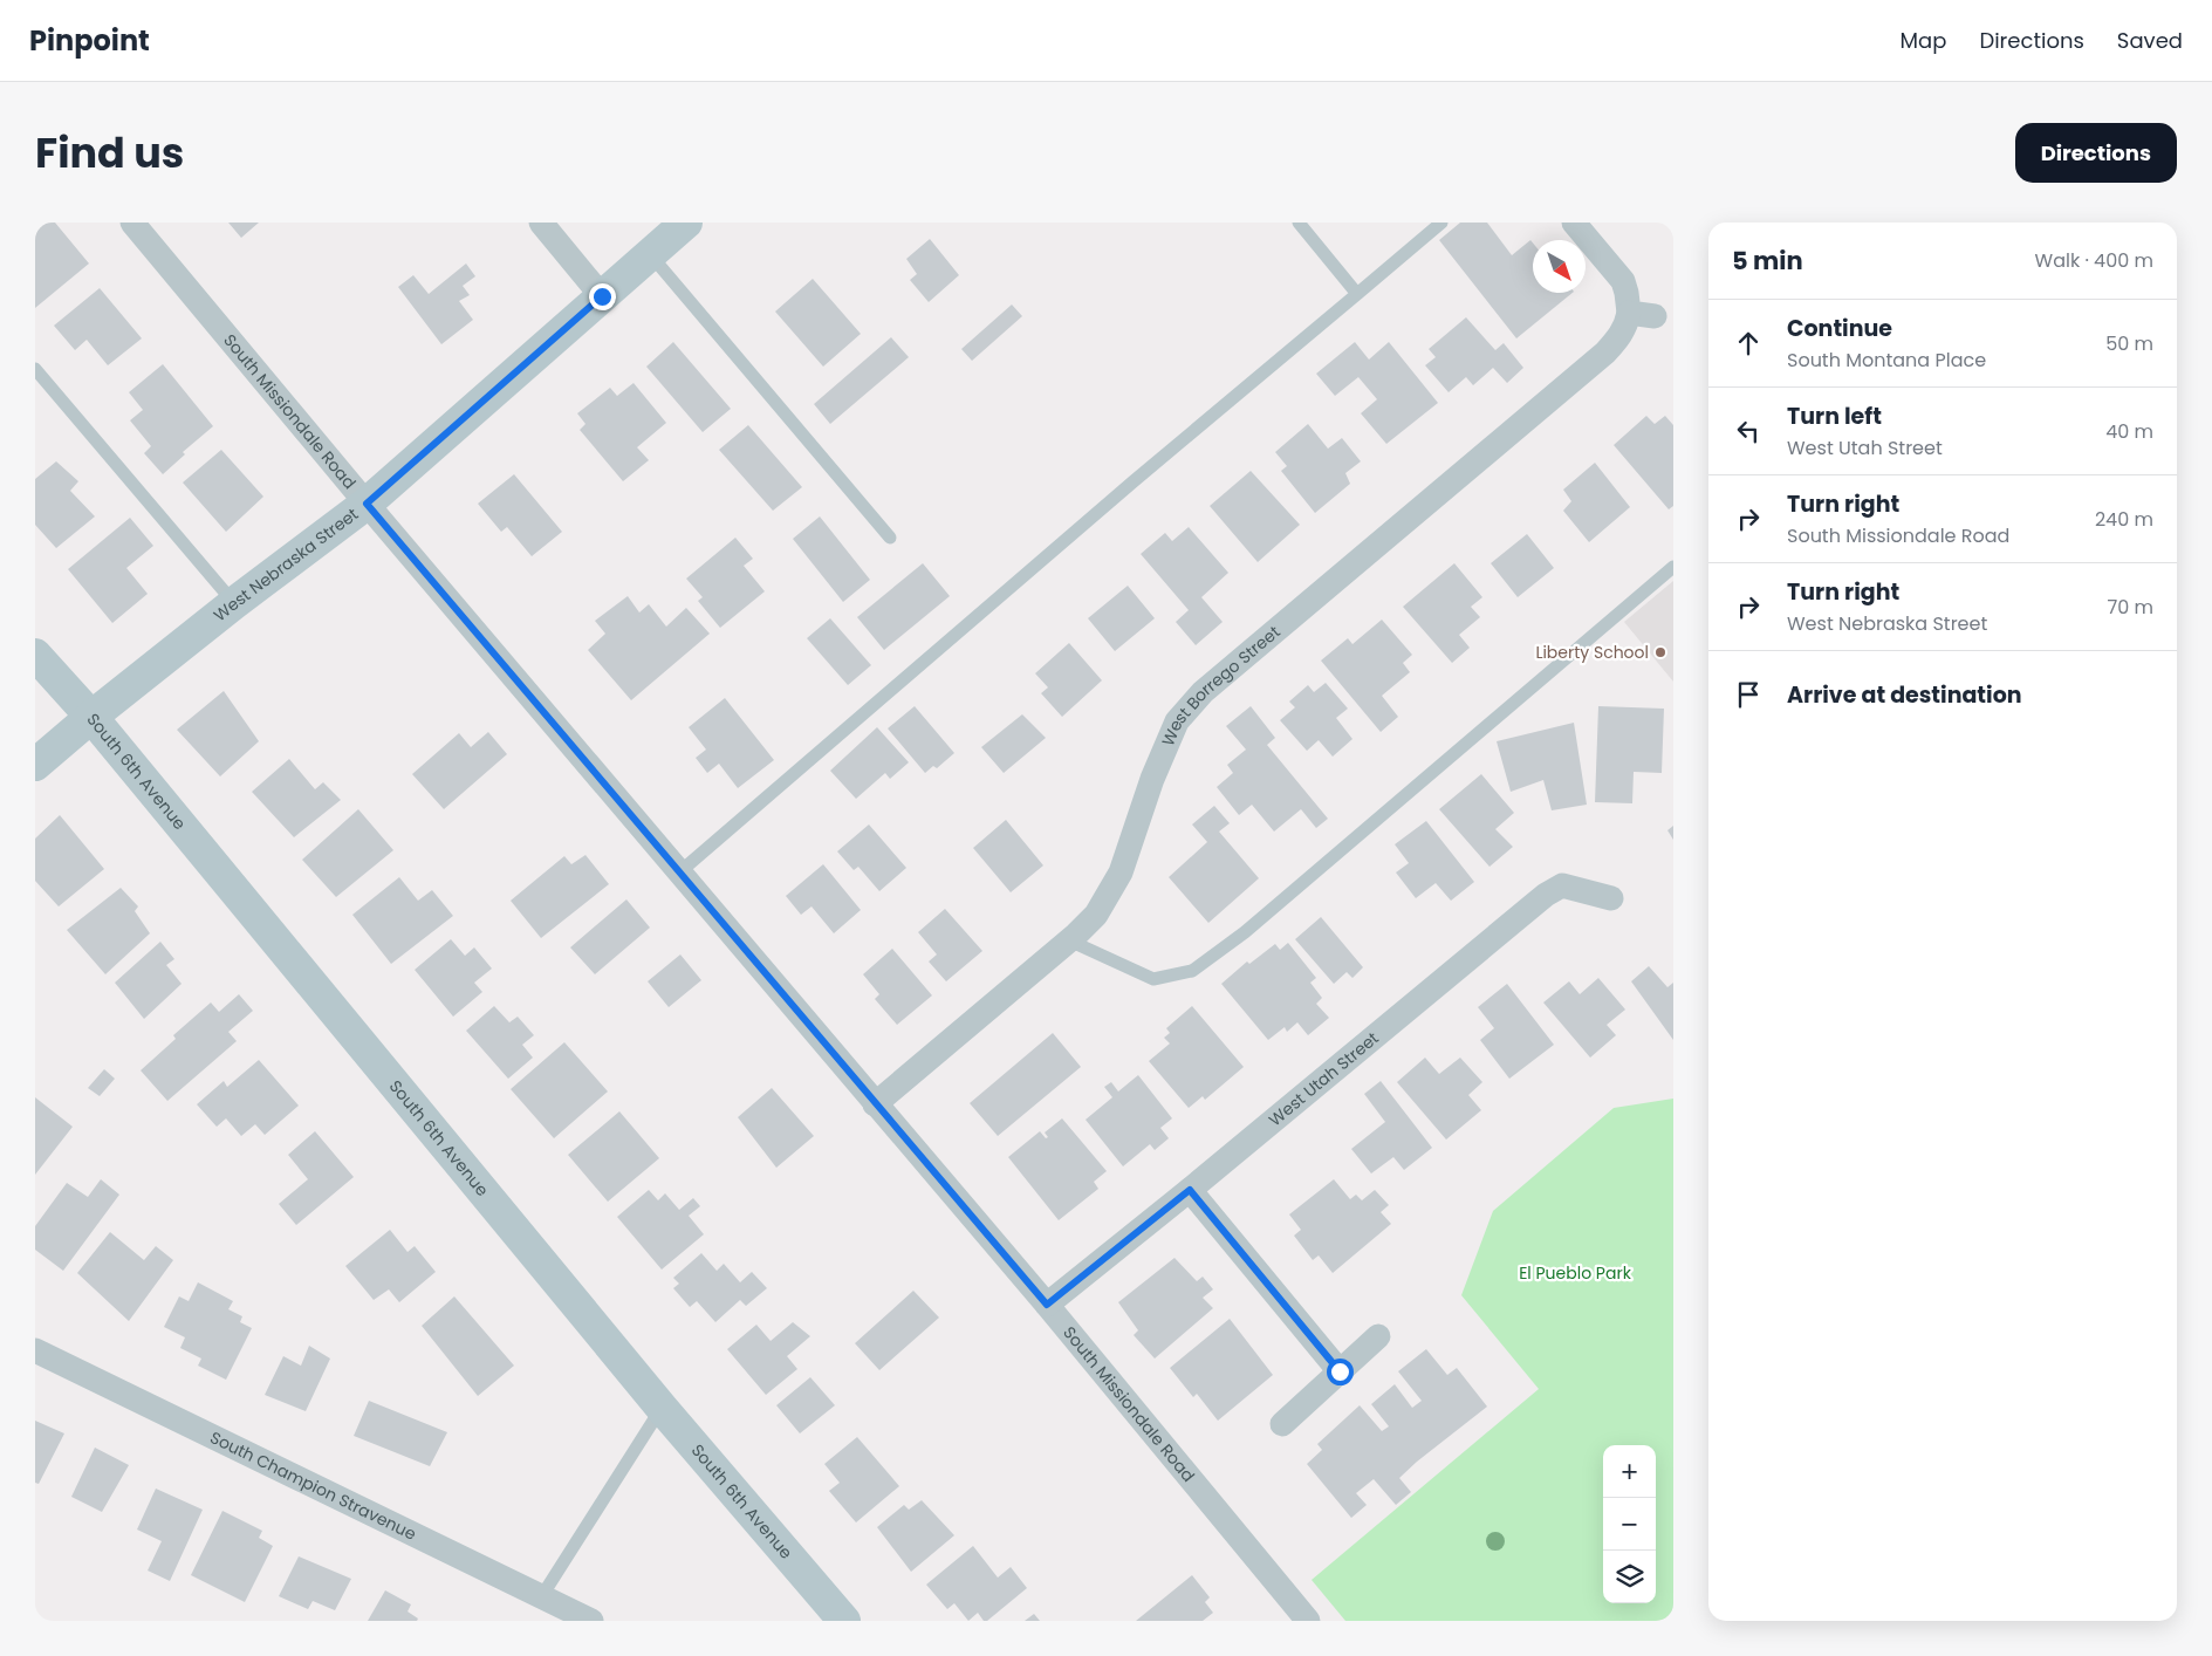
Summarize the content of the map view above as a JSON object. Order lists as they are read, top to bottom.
{
  "streets": {
    "street": [
      "South Missiondale Road",
      "West Nebraska Street",
      "West Borrego Street",
      "South 6th Avenue",
      "West Utah Street",
      "South Champion Stravenue"
    ]
  },
  "crossings": [
    ["South Missiondale Road", "West Nebraska Street"],
    ["South Missiondale Road", "West Borrego Street"],
    ["South Missiondale Road", "West Utah Street"],
    ["West Nebraska Street", "South 6th Avenue"]
  ],
  "parks": ["El Pueblo Park"],
  "places": ["Liberty School"],
  "north": "bottom right",
  "page": {
    "header": "Pinpoint",
    "nav": ["Map", "Directions", "Saved"],
    "title": "Find us",
    "buttons": "Directions",
    "heading": ["5 min", "Walk · 400 m"],
    "list": [
      ["Continue", "South Montana Place", "50 m"],
      ["Turn left", "West Utah Street", "40 m"],
      ["Turn right", "South Missiondale Road", "240 m"],
      ["Turn right", "West Nebraska Street", "70 m"],
      "Arrive at destination"
    ],
    "map_buttons": ["+", "−"]
  }
}
